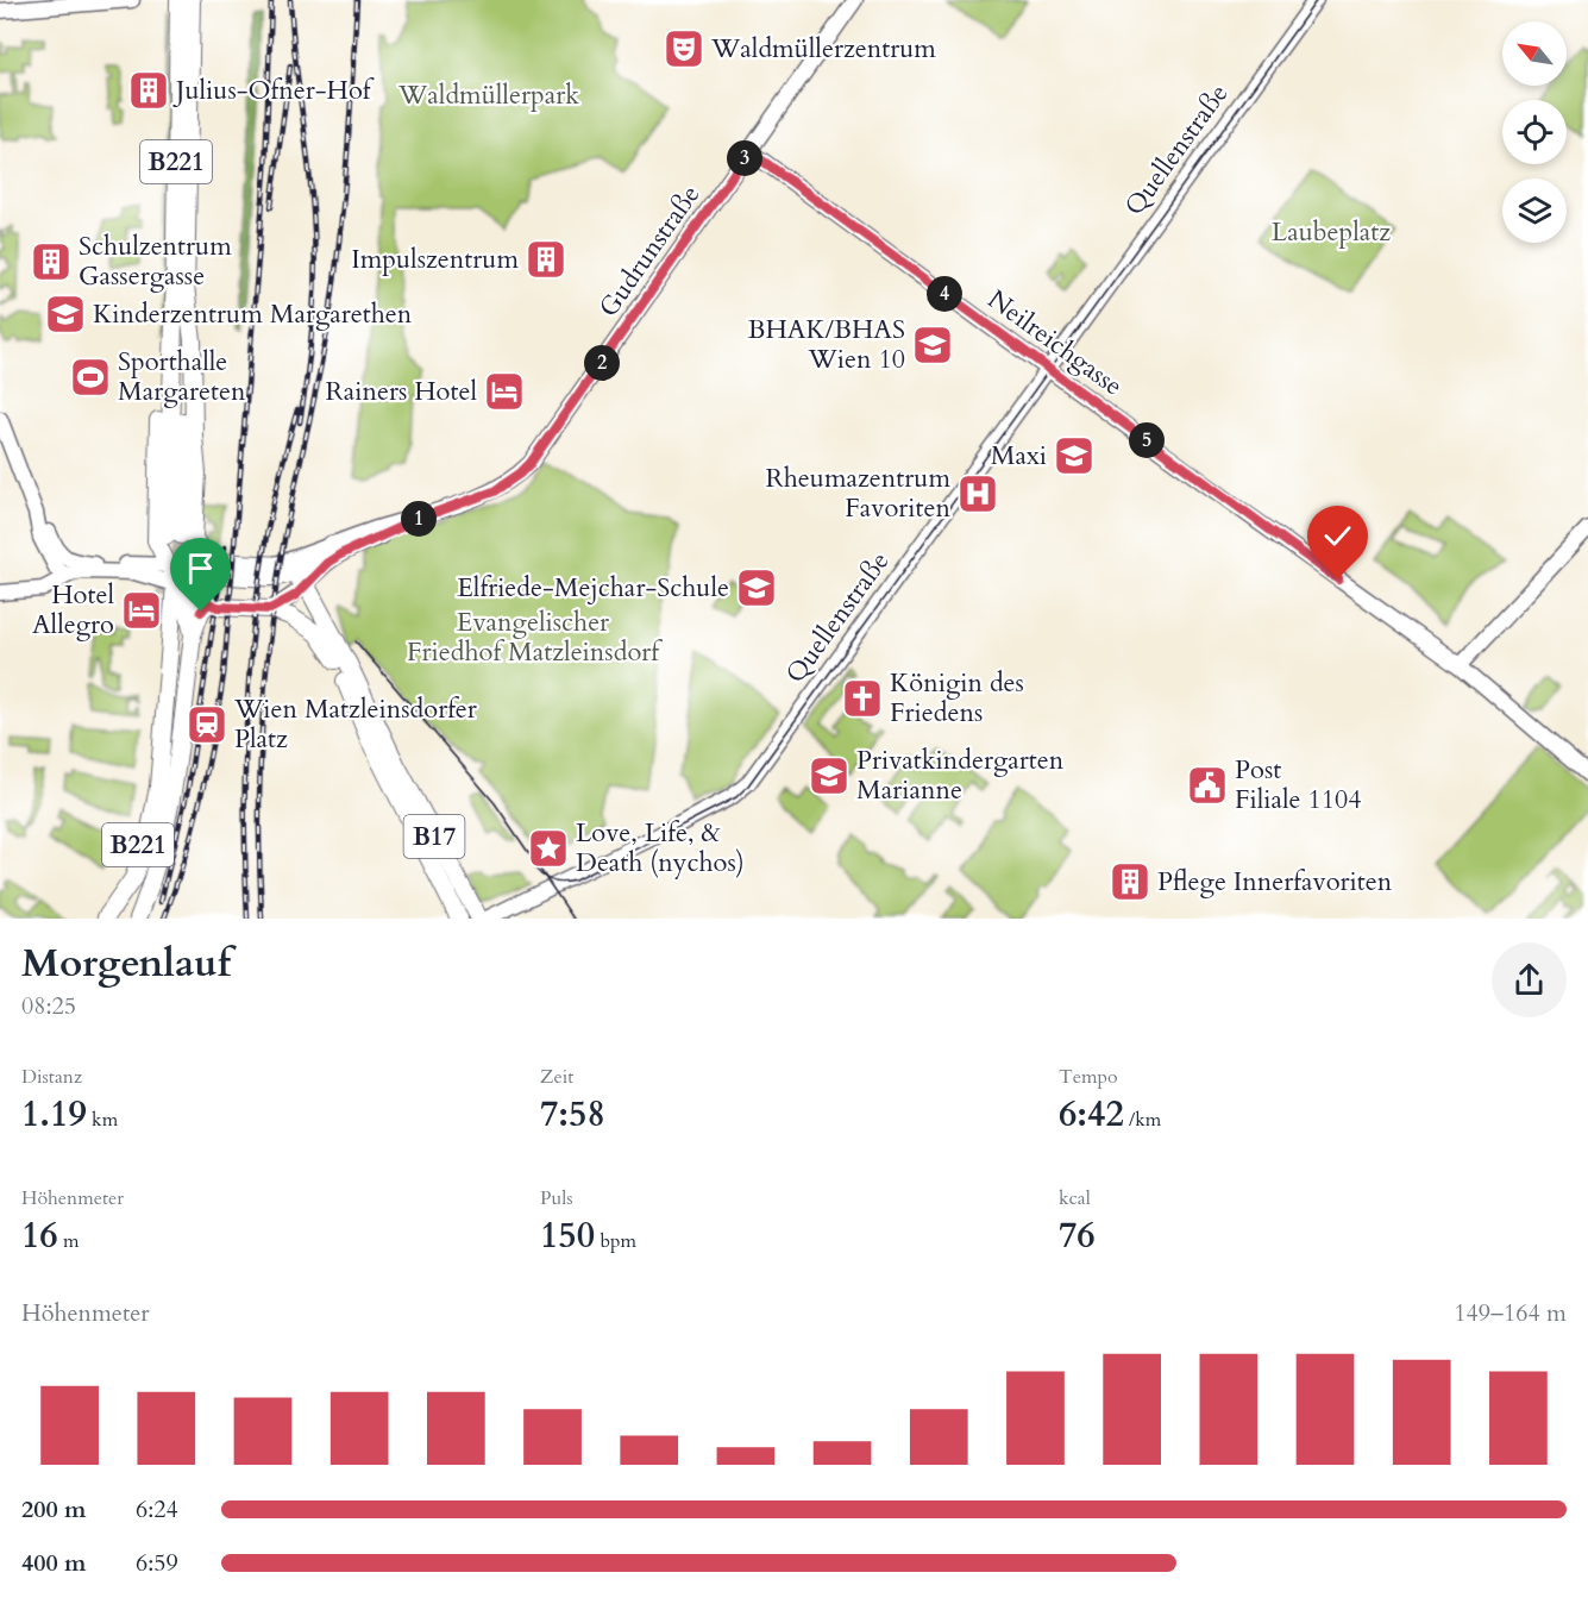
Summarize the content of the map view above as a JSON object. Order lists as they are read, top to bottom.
{
  "streets": {
    "main road": ["B221", "B17"],
    "street": ["Quellenstraße", "Gudrunstraße", "Neilreichgasse"]
  },
  "crossings": [
    ["Quellenstraße", "Neilreichgasse"],
    ["B221", "B17"],
    ["Gudrunstraße", "Neilreichgasse"],
    ["Gudrunstraße", "B17"]
  ],
  "parks": ["Waldmüllerpark", "Laubeplatz", "Evangelischer Friedhof Matzleinsdorf"],
  "places": {
    "theatre": ["Waldmüllerzentrum"],
    "building": [
      "Julius-Ofner-Hof",
      "Impulszentrum",
      "Schulzentrum Gassergasse",
      "Pflege Innerfavoriten"
    ],
    "school or university": [
      "Kinderzentrum Margarethen",
      "BHAK/BHAS Wien 10",
      "Maxi",
      "Elfriede-Mejchar-Schule",
      "Privatkindergarten Marianne"
    ],
    "sports": ["Sporthalle Margareten"],
    "hotel": ["Rainers Hotel", "Hotel Allegro"],
    "hospital": ["Rheumazentrum Favoriten"],
    "church": ["Königin des Friedens"],
    "station": ["Wien Matzleinsdorfer Platz"],
    "public building": ["Post Filiale 1104"],
    "place": ["Love, Life, & Death (nychos)"]
  },
  "north": "top left",
  "page": {
    "pins": [
      "3",
      "4",
      "2",
      "5",
      "1"
    ],
    "heading": ["Morgenlauf", "08:25"],
    "stats": [
      ["Distanz", "1.19 km"],
      ["Zeit", "7:58"],
      ["Tempo", "6:42 /km"],
      ["Höhenmeter", "16 m"],
      ["Puls", "150 bpm"],
      ["kcal", "76"]
    ],
    "chart": ["Höhenmeter", "149–164 m"],
    "list": [
      {
        "name": "200 m",
        "note": "6:24"
      },
      {
        "name": "400 m",
        "note": "6:59"
      }
    ]
  }
}
